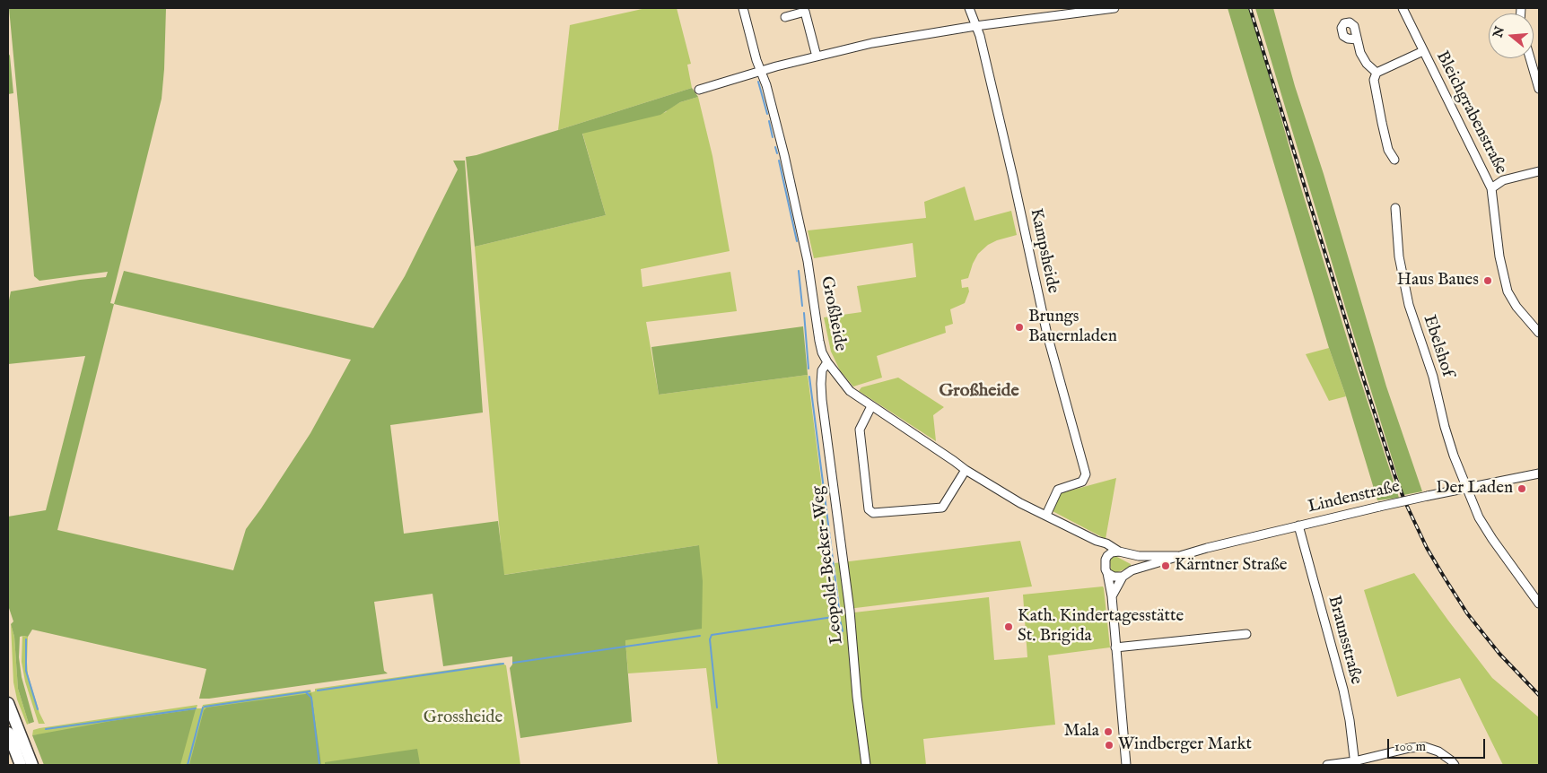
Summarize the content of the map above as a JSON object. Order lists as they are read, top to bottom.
{
  "streets": {
    "street": [
      "Bleichgrabenstraße",
      "Kampsheide",
      "Großheide",
      "Ebelshof",
      "Lindenstraße",
      "Leopold-Becker-Weg",
      "Braunsstraße"
    ]
  },
  "crossings": [
    ["Kampsheide", "Großheide"],
    ["Großheide", "Lindenstraße"],
    ["Großheide", "Leopold-Becker-Weg"],
    ["Ebelshof", "Lindenstraße"],
    ["Lindenstraße", "Braunsstraße"]
  ],
  "districts": ["Großheide"],
  "parks": ["Grossheide"],
  "places": [
    "Haus Baues",
    "Brungs Bauernladen",
    "Der Laden",
    "Kärntner Straße",
    "Kath. Kindertagesstätte St. Brigida",
    "Mala",
    "Windberger Markt"
  ],
  "scale_bar": "100 m",
  "north": "left"
}
